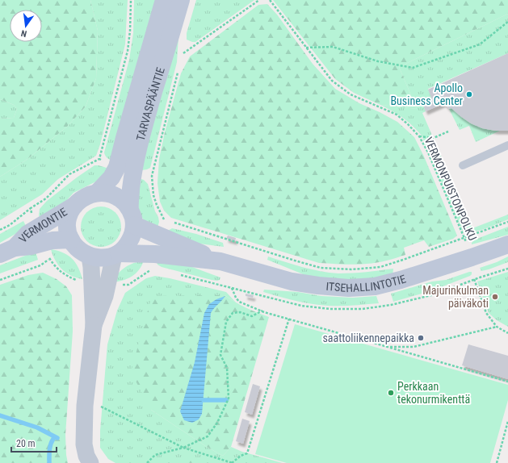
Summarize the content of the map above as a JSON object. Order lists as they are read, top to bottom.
{
  "streets": {
    "main road": ["TARVASPÄÄNTIE", "VERMONTIE", "ITSEHALLINTOTIE"],
    "path": ["VERMONPUISTONPOLKU"]
  },
  "crossings": [
    ["TARVASPÄÄNTIE", "VERMONTIE"],
    ["TARVASPÄÄNTIE", "ITSEHALLINTOTIE"],
    ["VERMONPUISTONPOLKU", "ITSEHALLINTOTIE"],
    ["VERMONTIE", "ITSEHALLINTOTIE"]
  ],
  "places": [
    "Apollo Business Center",
    "Majurinkulman päiväkoti",
    "saattoliikennepaikka",
    "Perkkaan tekonurmikenttä"
  ],
  "scale_bar": "20 m",
  "north": "bottom"
}
